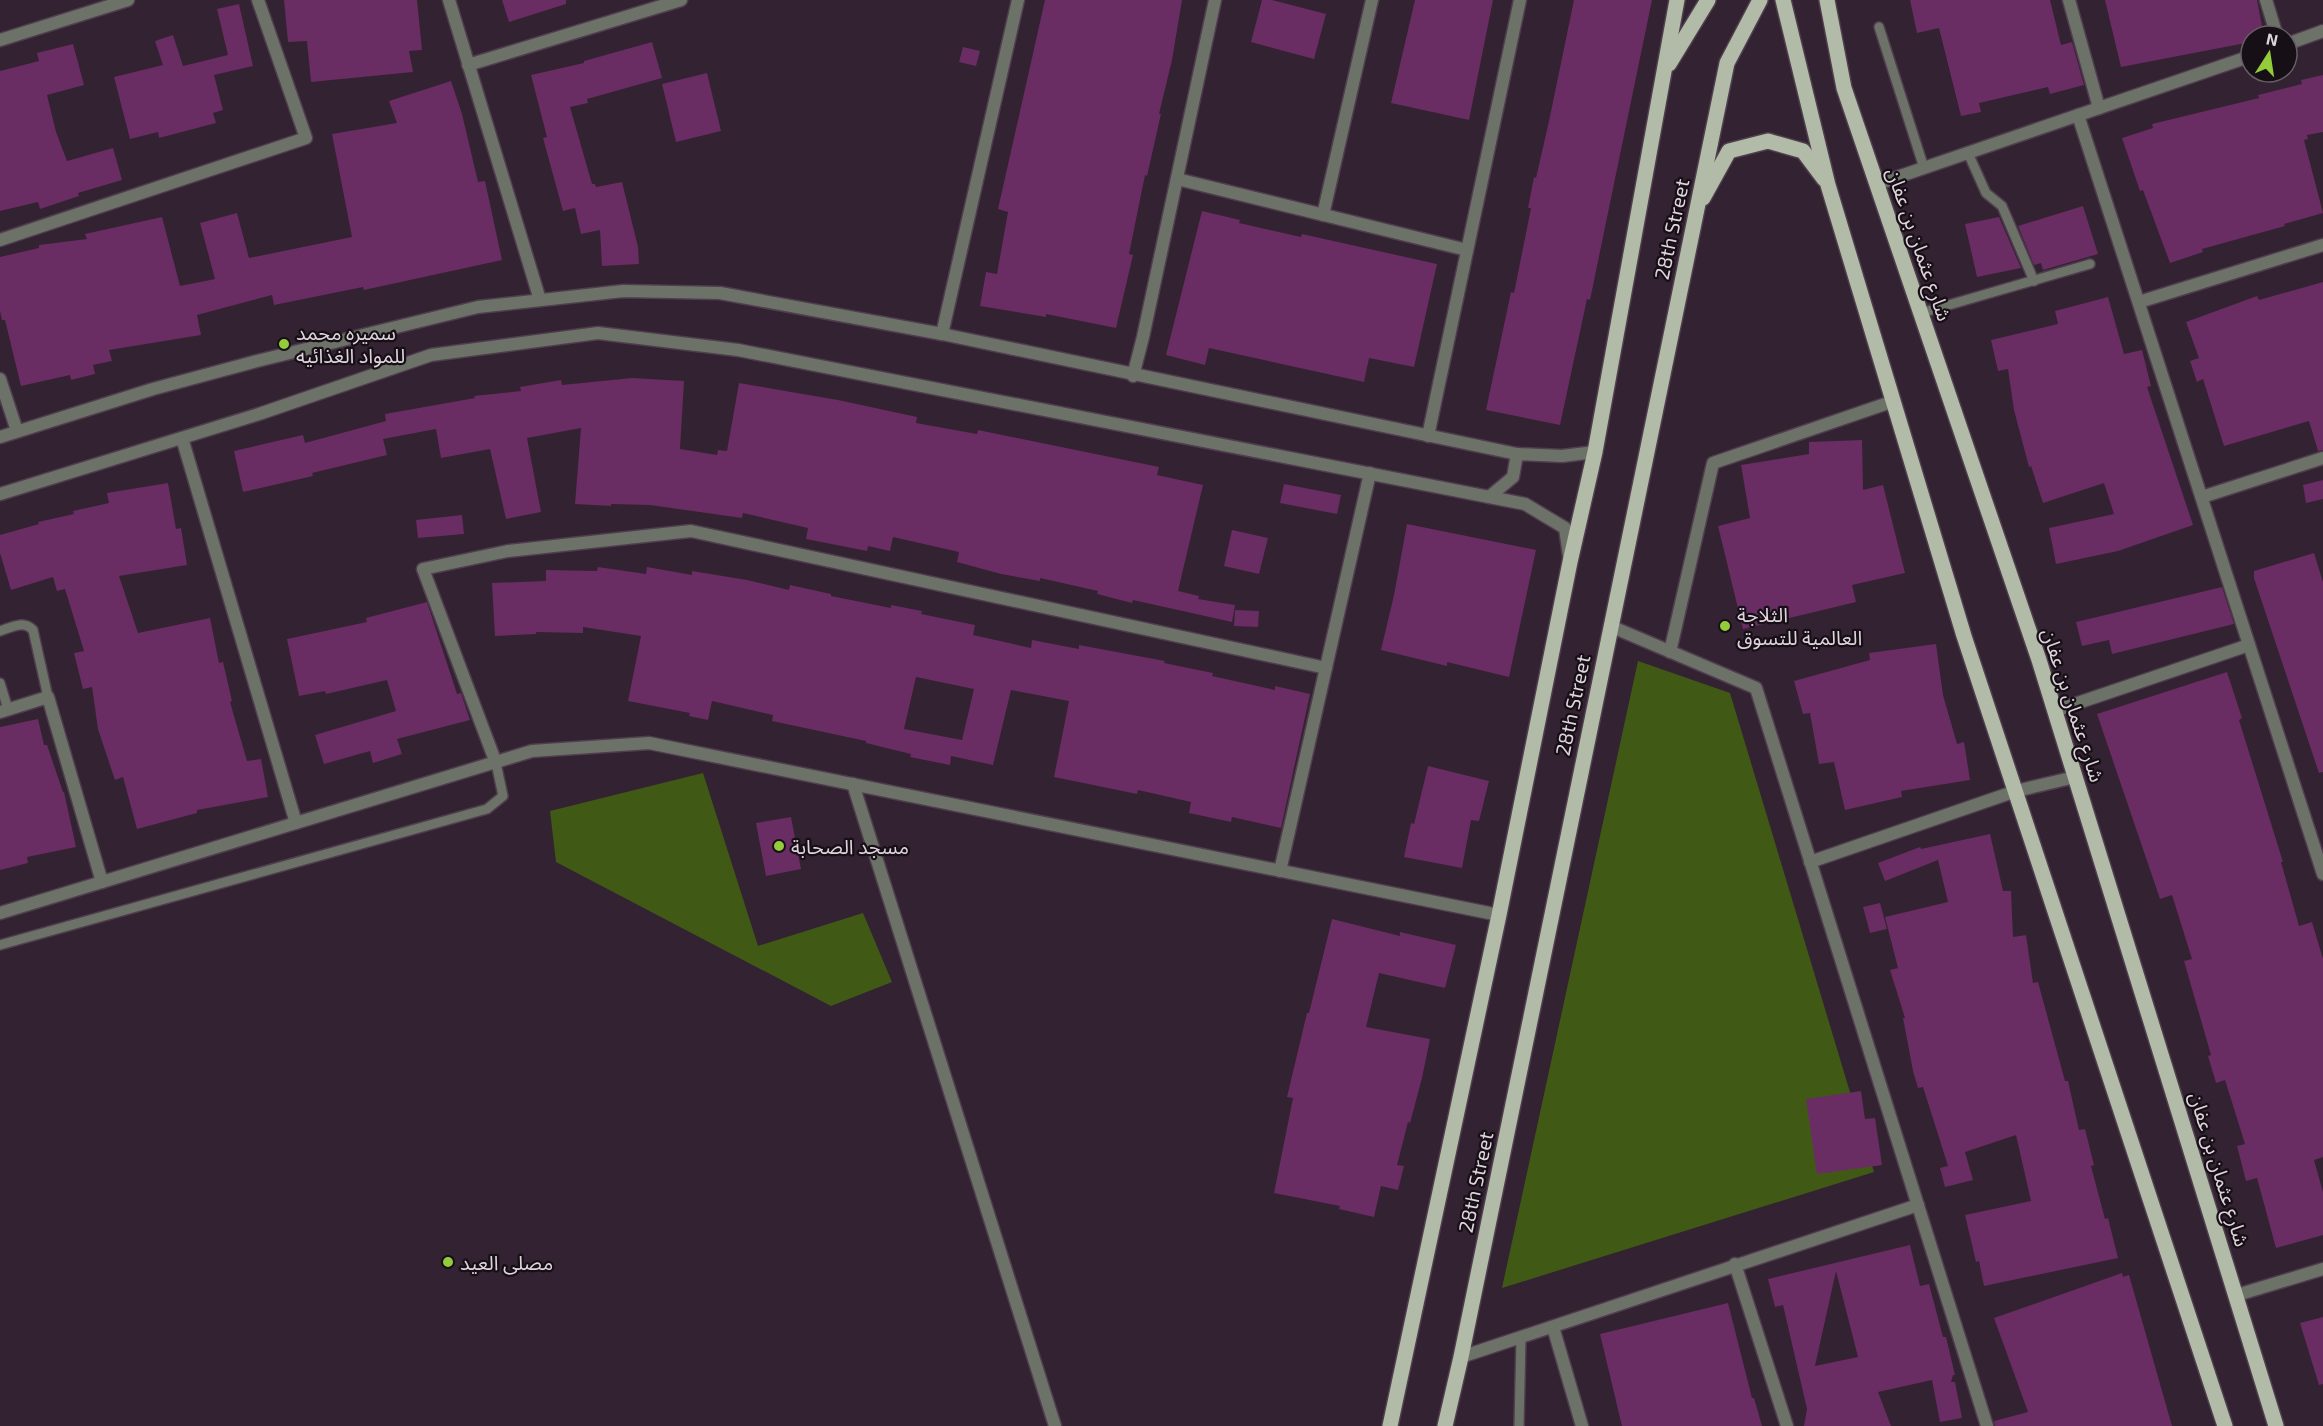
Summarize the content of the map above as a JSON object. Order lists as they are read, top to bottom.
{
  "streets": {
    "main road": ["28th Street", "شارع عثمان بن عفان"]
  },
  "places": [
    "سميره محمد للمواد الغذائيه",
    "الثلاجة العالمية للتسوق",
    "مسجد الصحابة",
    "مصلى العيد"
  ],
  "north": "top"
}
